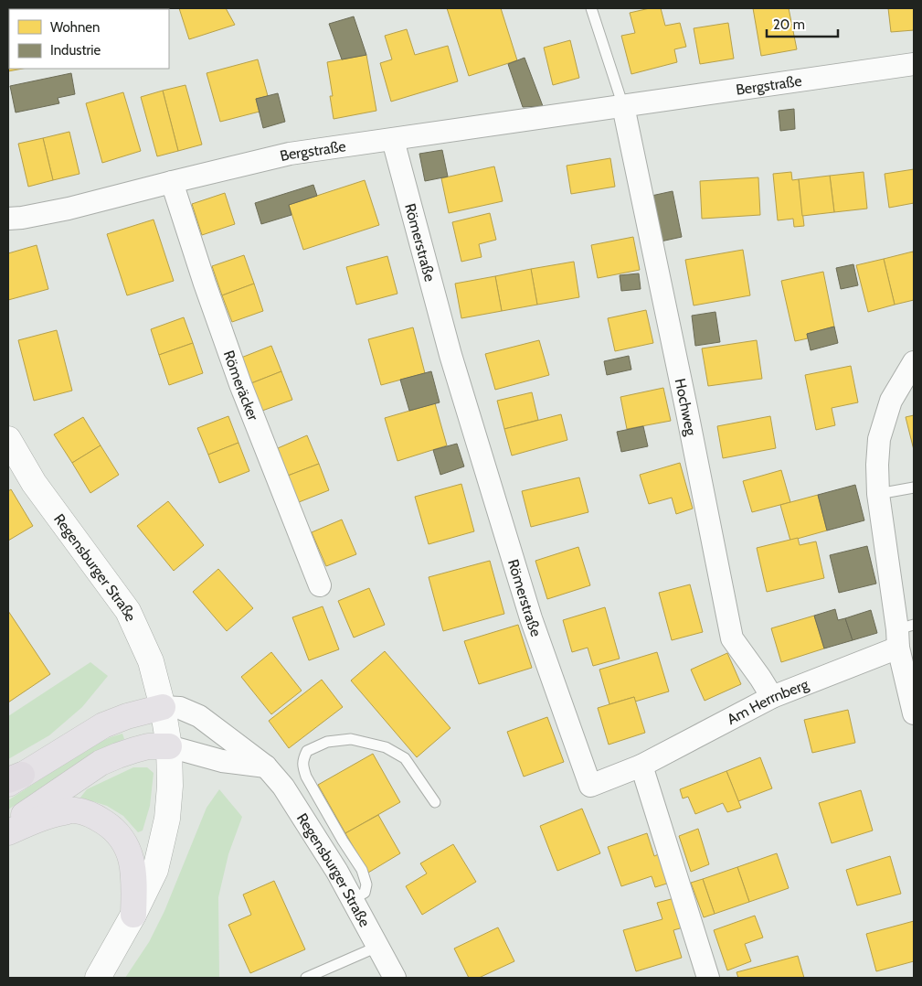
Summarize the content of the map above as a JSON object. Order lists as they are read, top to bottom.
{
  "streets": {
    "street": [
      "Bergstraße",
      "Römerstraße",
      "Römeräcker",
      "Hochweg",
      "Regensburger Straße",
      "Am Herrnberg"
    ]
  },
  "crossings": [
    ["Bergstraße", "Römerstraße"],
    ["Bergstraße", "Römeräcker"],
    ["Bergstraße", "Hochweg"],
    ["Römerstraße", "Am Herrnberg"],
    ["Hochweg", "Am Herrnberg"]
  ],
  "legend": ["Wohnen", "Industrie"],
  "scale_bar": "20 m"
}
